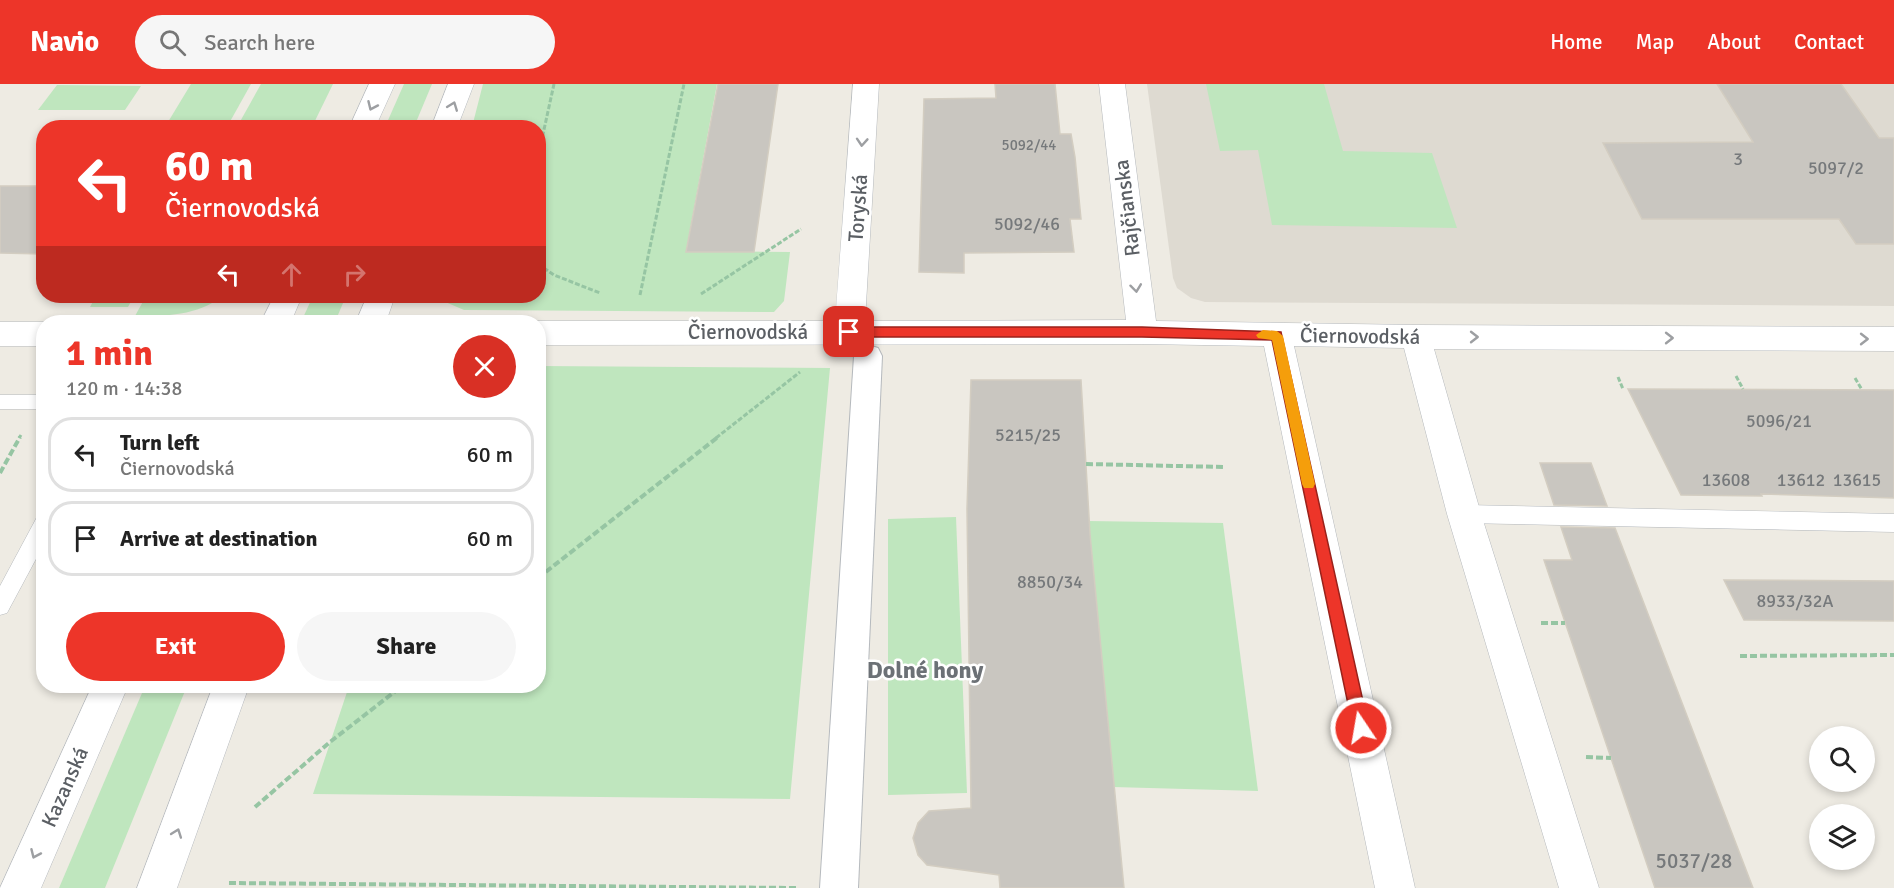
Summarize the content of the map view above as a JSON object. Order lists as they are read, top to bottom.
{
  "streets": {
    "street": [
      "Toryská",
      "Rajčianska",
      "Čiernovodská",
      "Kazanská"
    ]
  },
  "crossings": [
    ["Toryská", "Čiernovodská"],
    ["Rajčianska", "Čiernovodská"]
  ],
  "one_way": ["Toryská", "Rajčianska", "Čiernovodská"],
  "districts": ["Dolné hony"],
  "house_numbers": [
    "5092/44",
    "3",
    "5097/2",
    "5092/46",
    "5096/21",
    "5215/25",
    "13608",
    "13612",
    "13615",
    "8850/34",
    "8933/32A",
    "5037/28"
  ],
  "page": {
    "header": "Navio",
    "search": "Search here",
    "nav": [
      "Home",
      "Map",
      "About",
      "Contact"
    ],
    "turn": ["60 m", "Čiernovodská"],
    "heading": ["1 min", "120 m · 14:38"],
    "list": [
      {
        "name": "Turn left",
        "note": "Čiernovodská",
        "value": "60 m"
      },
      {
        "name": "Arrive at destination",
        "value": "60 m"
      }
    ],
    "buttons": ["Exit", "Share"]
  }
}
